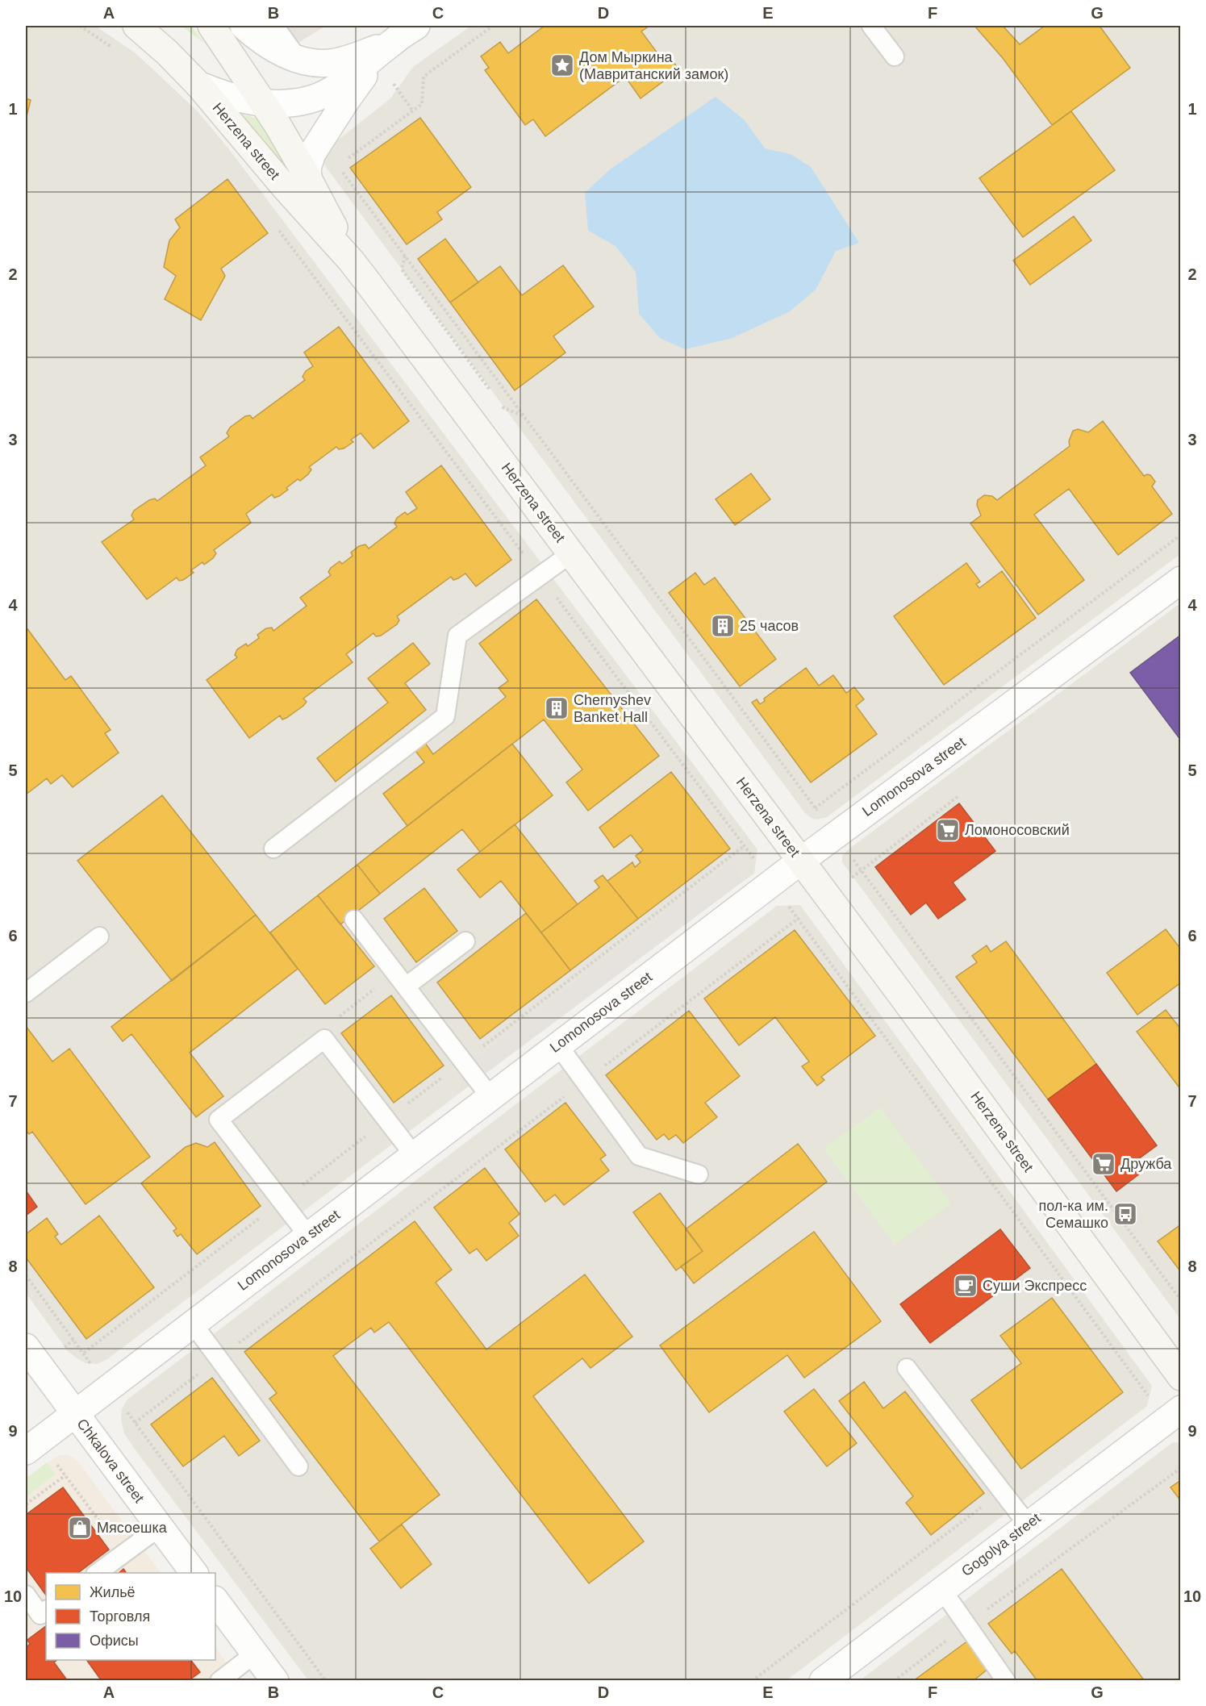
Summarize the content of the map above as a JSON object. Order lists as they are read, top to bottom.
{
  "streets": {
    "main road": ["Herzena street"],
    "street": ["Lomonosova street", "Chkalova street", "Gogolya street"]
  },
  "crossings": [
    ["Herzena street", "Lomonosova street"],
    ["Lomonosova street", "Chkalova street"]
  ],
  "places": {
    "place": ["Дом Мыркина (Мавританский замок)"],
    "building": ["25 часов", "Chernyshev Banket Hall"],
    "supermarket": ["Ломоносовский", "Дружба"],
    "bus stop": ["пол-ка им. Семашко"],
    "cafe": ["Суши Экспресс"],
    "shop": ["Мясоешка"]
  },
  "legend": ["Жильё", "Торговля", "Офисы"],
  "grid": {
    "columns": [
      "A",
      "B",
      "C",
      "D",
      "E",
      "F",
      "G"
    ],
    "rows": [
      "1",
      "2",
      "3",
      "4",
      "5",
      "6",
      "7",
      "8",
      "9",
      "10"
    ]
  }
}
